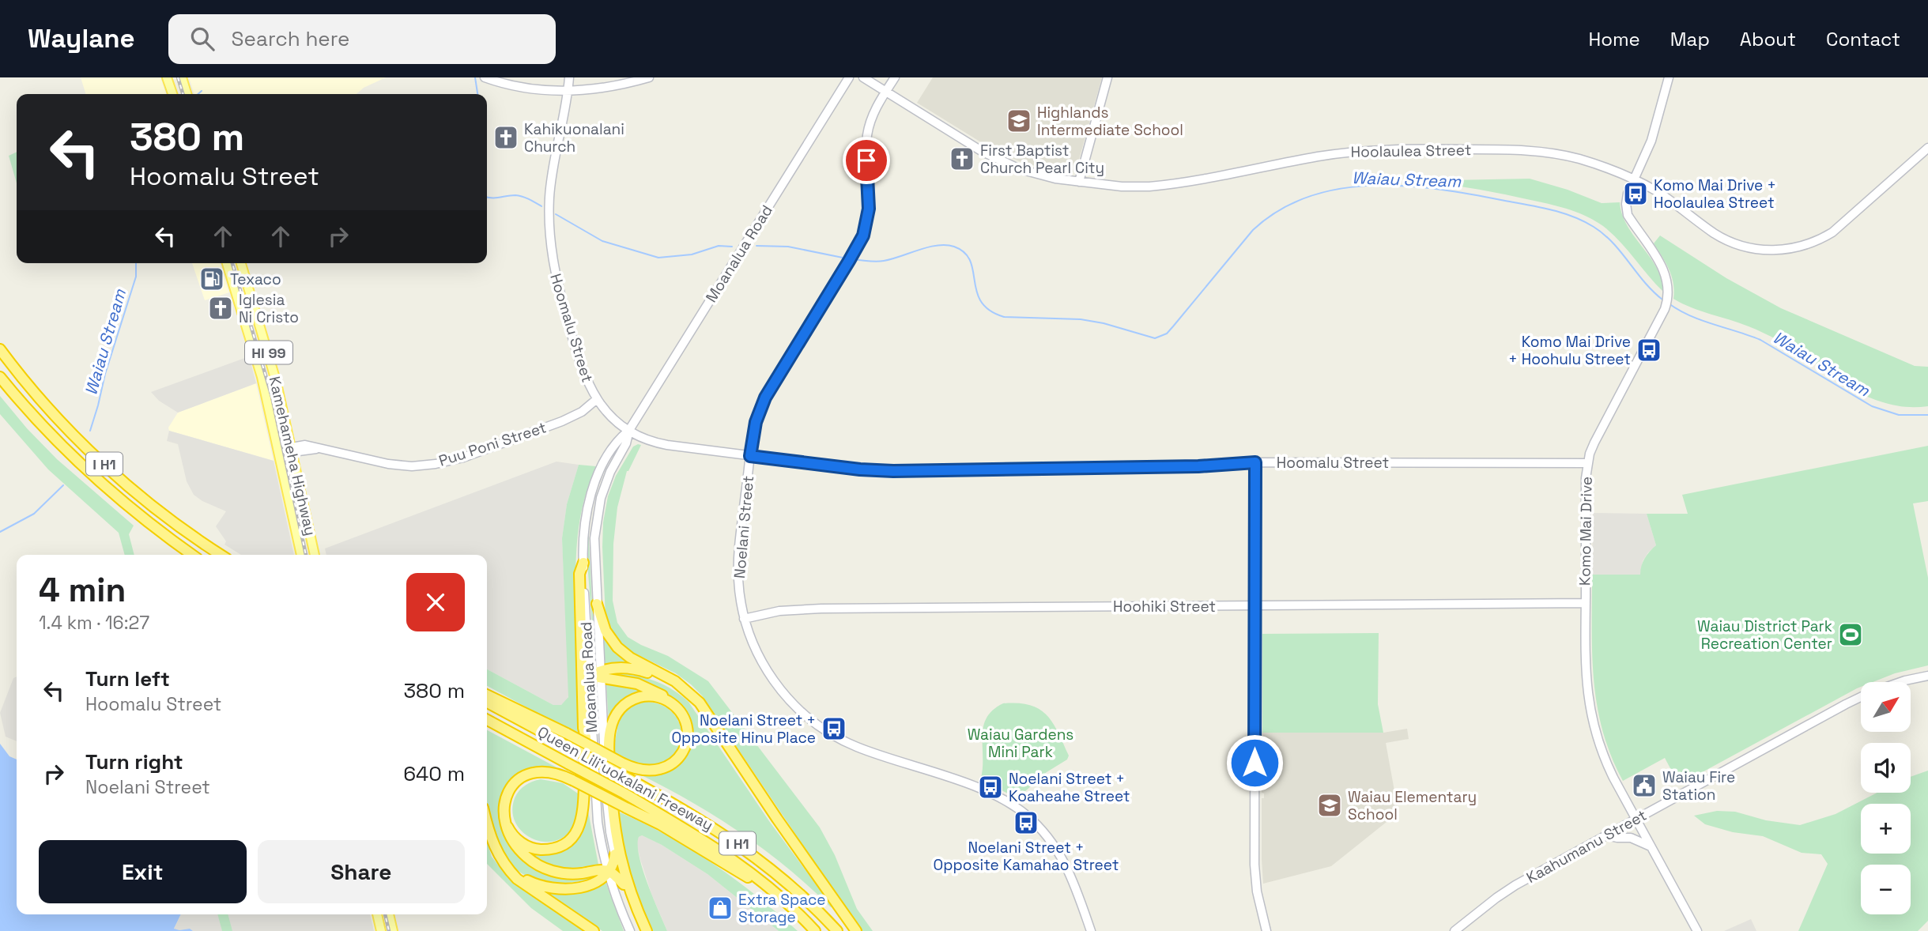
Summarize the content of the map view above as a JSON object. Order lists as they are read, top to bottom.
{
  "streets": {
    "highway": ["I H1", "Queen Liliʻuokalani Freeway"],
    "main road": ["HI 99", "Kamehameha Highway"],
    "street": [
      "Hoolaulea Street",
      "Moanalua Road",
      "Hoomalu Street",
      "Puu Poni Street",
      "Noelani Street",
      "Komo Mai Drive",
      "Hoohiki Street",
      "Kaahumanu Street"
    ]
  },
  "crossings": [
    ["Hoolaulea Street", "Noelani Street"],
    ["Hoolaulea Street", "Komo Mai Drive"],
    ["Moanalua Road", "Hoomalu Street"],
    ["Hoomalu Street", "Puu Poni Street"],
    ["Hoomalu Street", "Noelani Street"],
    ["Hoomalu Street", "Komo Mai Drive"],
    ["Puu Poni Street", "Kamehameha Highway"],
    ["Noelani Street", "Hoohiki Street"],
    ["Komo Mai Drive", "Hoohiki Street"],
    ["Komo Mai Drive", "Kaahumanu Street"]
  ],
  "water": ["Waiau Stream"],
  "parks": ["Waiau Gardens Mini Park"],
  "places": {
    "school or university": ["Highlands Intermediate School", "Waiau Elementary School"],
    "church": ["Kahikuonalani Church", "First Baptist Church Pearl City", "Iglesia Ni Cristo"],
    "bus stop": [
      "Komo Mai Drive + Hoolaulea Street",
      "Komo Mai Drive + Hoohulu Street",
      "Noelani Street + Opposite Hinu Place",
      "Noelani Street + Koaheahe Street",
      "Noelani Street + Opposite Kamahao Street"
    ],
    "fuel station": ["Texaco"],
    "sports": ["Waiau District Park Recreation Center"],
    "public building": ["Waiau Fire Station"],
    "shop": ["Extra Space Storage"]
  },
  "north": "top right",
  "page": {
    "header": "Waylane",
    "search": "Search here",
    "nav": [
      "Home",
      "Map",
      "About",
      "Contact"
    ],
    "turn": ["380 m", "Hoomalu Street"],
    "heading": ["4 min", "1.4 km · 16:27"],
    "list": [
      {
        "name": "Turn left",
        "note": "Hoomalu Street",
        "value": "380 m"
      },
      {
        "name": "Turn right",
        "note": "Noelani Street",
        "value": "640 m"
      }
    ],
    "map_buttons": ["+", "−"],
    "buttons": ["Exit", "Share"]
  }
}
